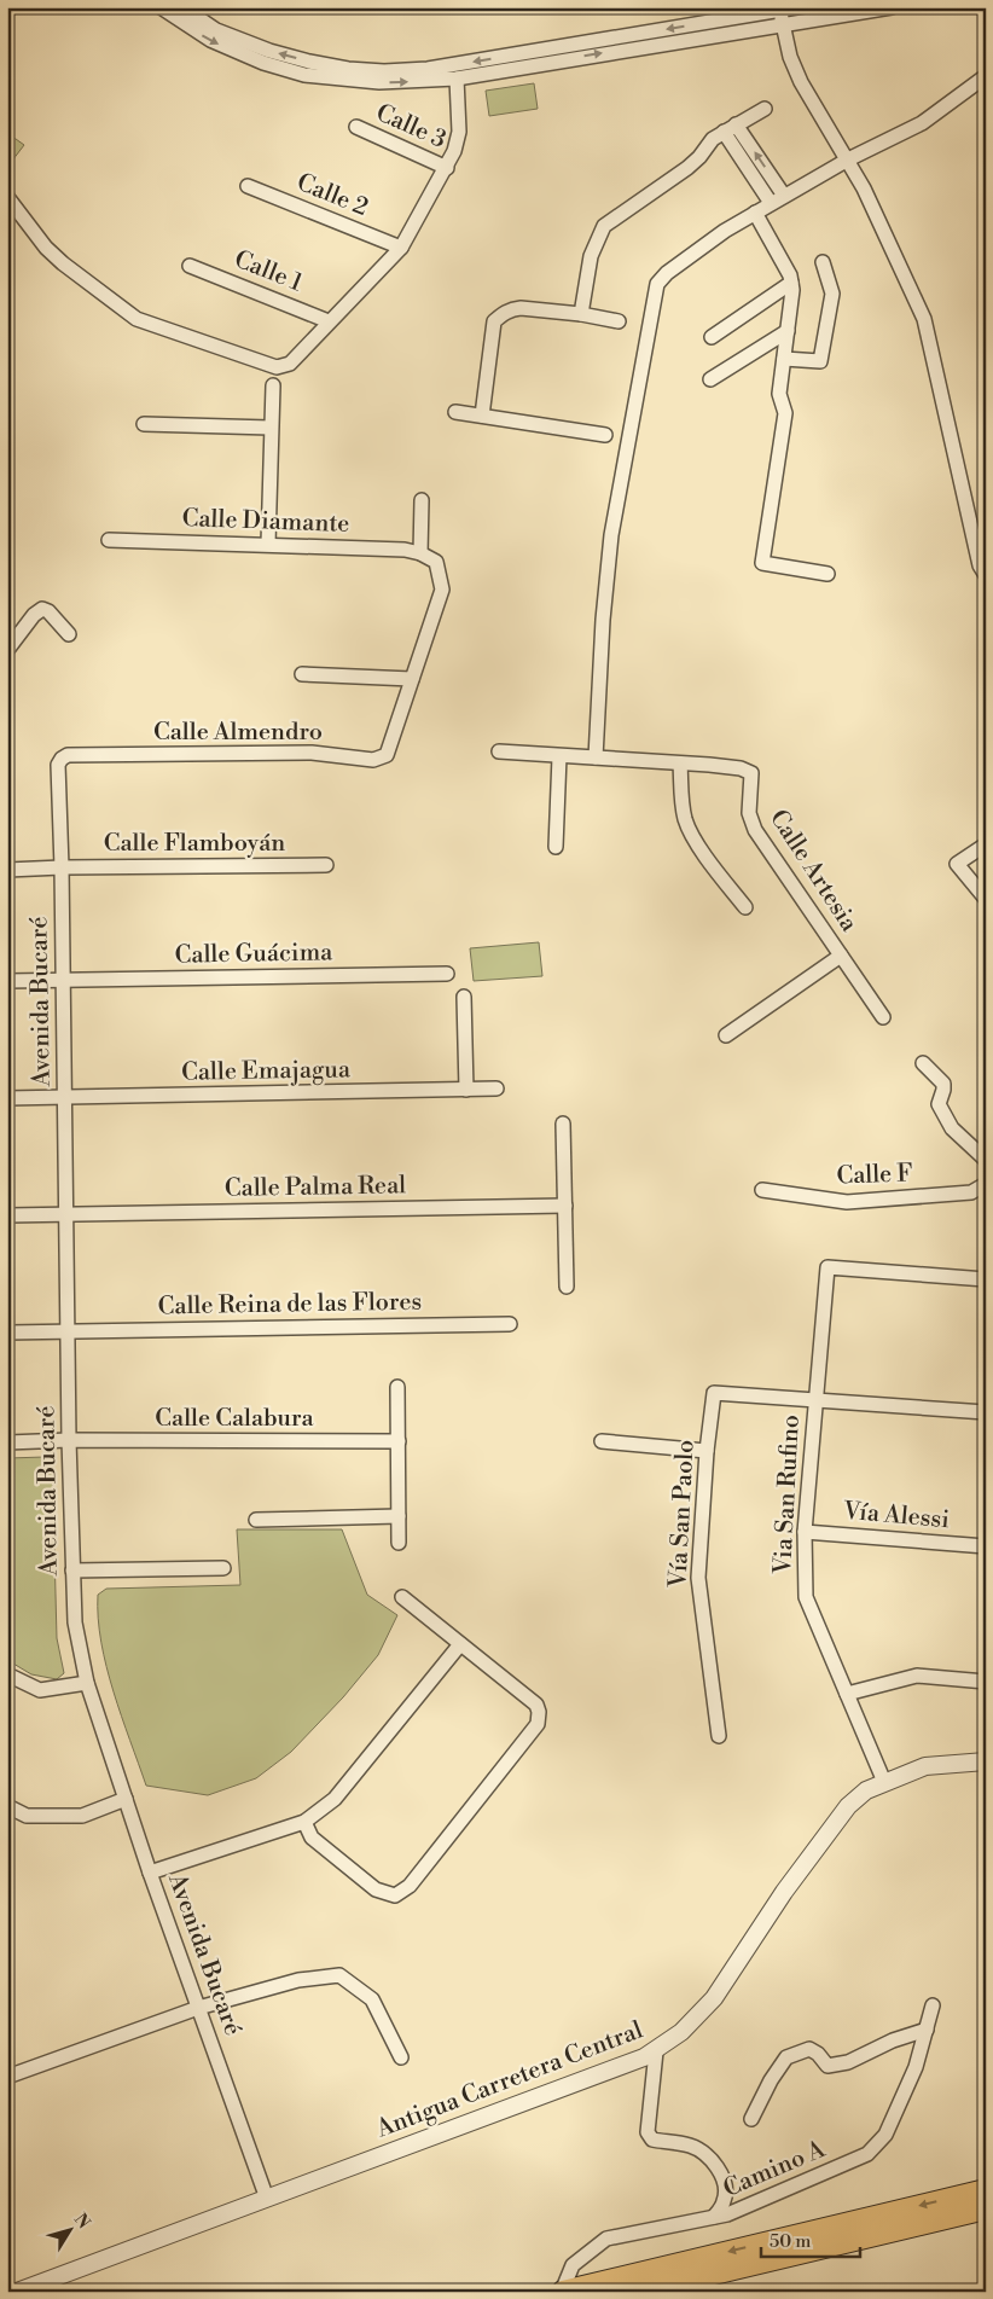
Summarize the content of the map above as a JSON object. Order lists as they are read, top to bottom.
{
  "streets": {
    "street": [
      "Calle 3",
      "Calle 2",
      "Calle 1",
      "Calle Diamante",
      "Calle Almendro",
      "Calle Flamboyán",
      "Calle Artesia",
      "Calle Guácima",
      "Avenida Bucaré",
      "Calle Emajagua",
      "Calle F",
      "Calle Palma Real",
      "Calle Reina de las Flores",
      "Calle Calabura",
      "Via San Rufino",
      "Vía San Paolo",
      "Vía Alessi",
      "Antigua Carretera Central",
      "Camino A"
    ]
  },
  "crossings": [
    ["Calle Almendro", "Avenida Bucaré"],
    ["Calle Flamboyán", "Avenida Bucaré"],
    ["Calle Guácima", "Avenida Bucaré"],
    ["Avenida Bucaré", "Calle Emajagua"],
    ["Avenida Bucaré", "Calle Palma Real"],
    ["Avenida Bucaré", "Calle Reina de las Flores"],
    ["Avenida Bucaré", "Calle Calabura"],
    ["Avenida Bucaré", "Antigua Carretera Central"],
    ["Via San Rufino", "Vía San Paolo"],
    ["Via San Rufino", "Vía Alessi"],
    ["Via San Rufino", "Antigua Carretera Central"]
  ],
  "scale_bar": "50 m",
  "north": "top right"
}
